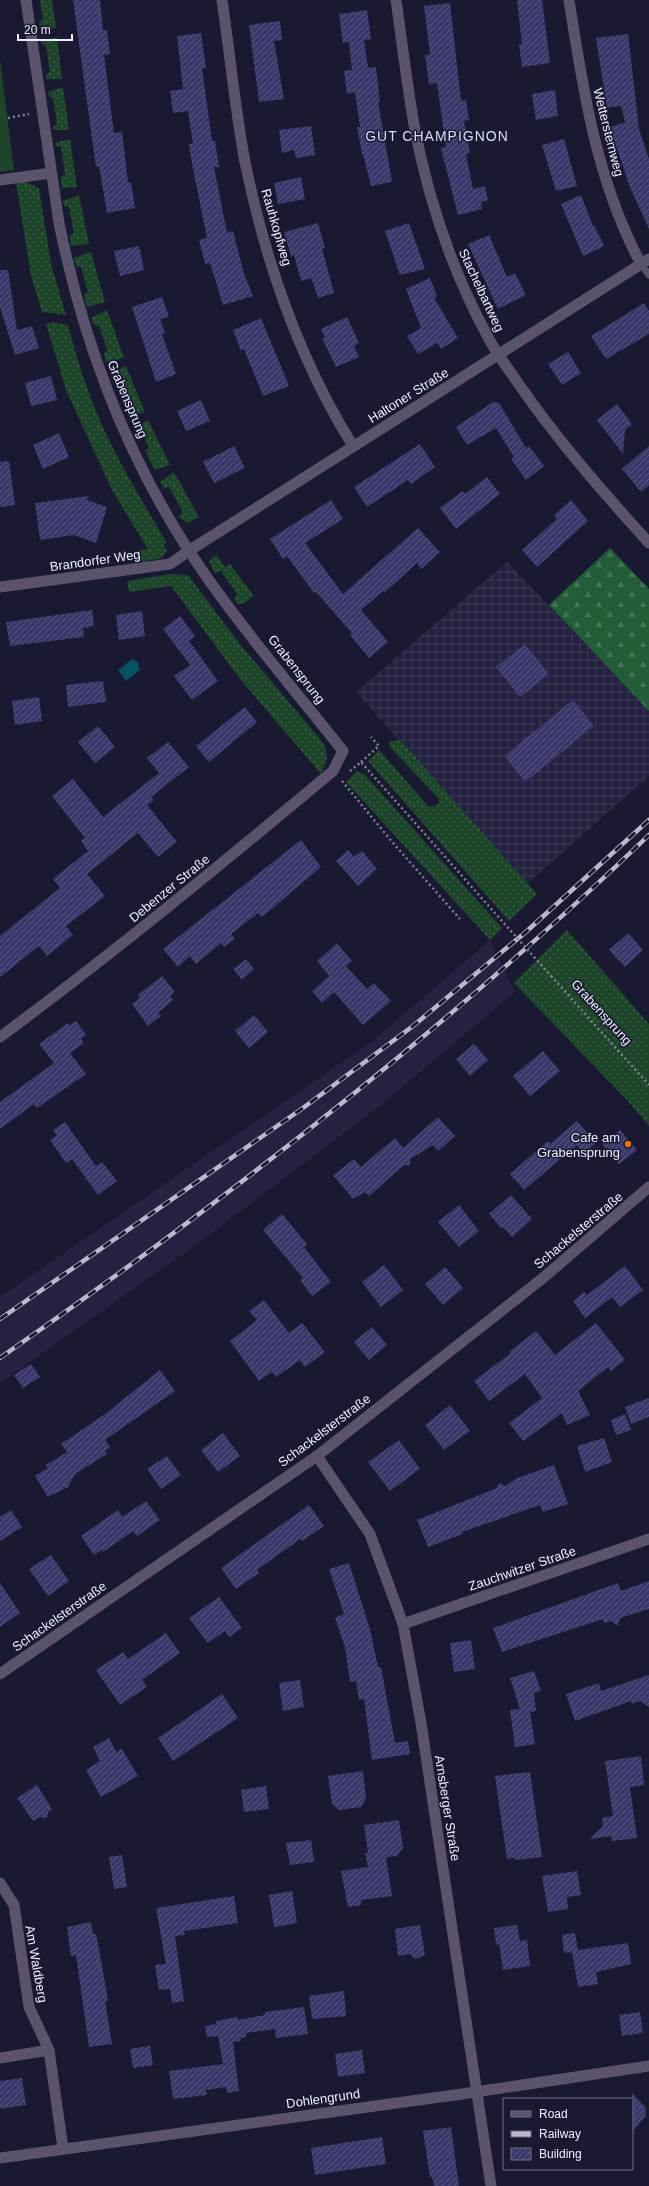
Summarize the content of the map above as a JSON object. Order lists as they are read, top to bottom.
{
  "streets": {
    "street": [
      "Wettersternweg",
      "Rauhkopfweg",
      "Stachelbartweg",
      "Haltoner Straße",
      "Grabensprung",
      "Brandorfer Weg",
      "Debenzer Straße",
      "Schackelsterstraße",
      "Zauchwitzer Straße",
      "Arnsberger Straße",
      "Am Waldberg",
      "Dohlengrund"
    ]
  },
  "crossings": [
    ["Wettersternweg", "Haltoner Straße"],
    ["Rauhkopfweg", "Haltoner Straße"],
    ["Stachelbartweg", "Haltoner Straße"],
    ["Haltoner Straße", "Grabensprung"],
    ["Haltoner Straße", "Brandorfer Weg"],
    ["Grabensprung", "Brandorfer Weg"],
    ["Grabensprung", "Debenzer Straße"],
    ["Schackelsterstraße", "Arnsberger Straße"],
    ["Zauchwitzer Straße", "Arnsberger Straße"],
    ["Arnsberger Straße", "Dohlengrund"],
    ["Am Waldberg", "Dohlengrund"]
  ],
  "districts": ["GUT CHAMPIGNON"],
  "places": ["Cafe am Grabensprung"],
  "legend": ["Road", "Railway", "Building"],
  "scale_bar": "20 m"
}
